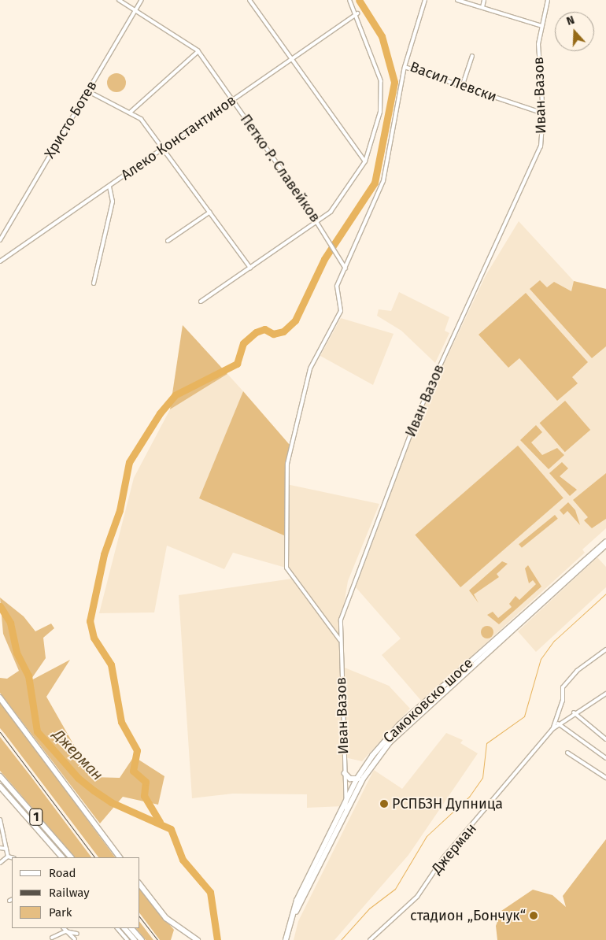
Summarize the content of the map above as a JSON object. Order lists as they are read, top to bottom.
{
  "streets": {
    "main road": ["Самоковско шосе", "1"],
    "street": [
      "Васил Левски",
      "Иван Вазов",
      "Христо Ботев",
      "Алеко Константинов",
      "Петко Р. Славейков",
      "Джерман"
    ]
  },
  "crossings": [
    ["Васил Левски", "Иван Вазов"],
    ["Иван Вазов", "Самоковско шосе"],
    ["Христо Ботев", "Петко Р. Славейков"],
    ["Алеко Константинов", "Петко Р. Славейков"]
  ],
  "water": ["Джерман"],
  "places": ["РСПБЗН Дупница", "стадион „Бончук“"],
  "legend": ["Road", "Railway", "Park"],
  "north": "top"
}
